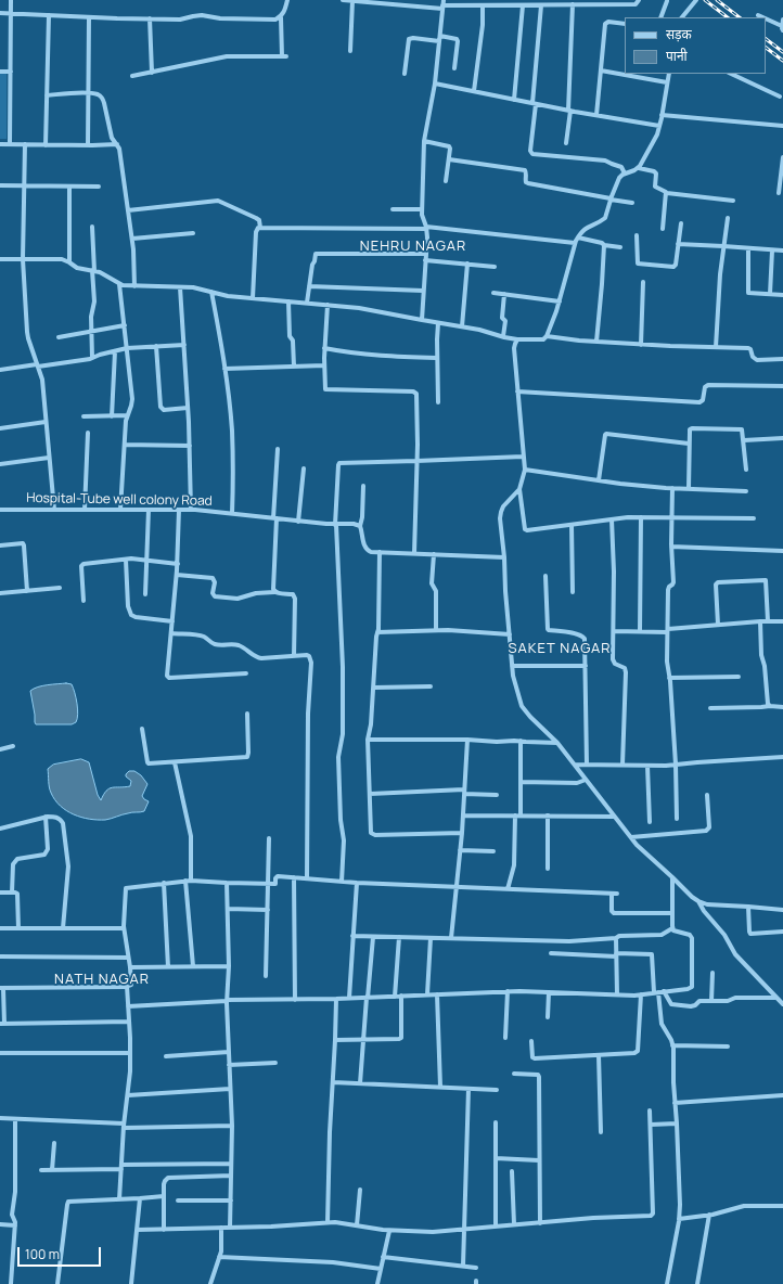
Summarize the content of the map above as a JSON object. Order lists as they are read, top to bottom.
{
  "streets": {
    "street": ["Hospital-Tube well colony Road"]
  },
  "districts": ["NEHRU NAGAR", "SAKET NAGAR", "NATH NAGAR"],
  "legend": ["सड़क", "पानी"],
  "scale_bar": "100 m"
}
